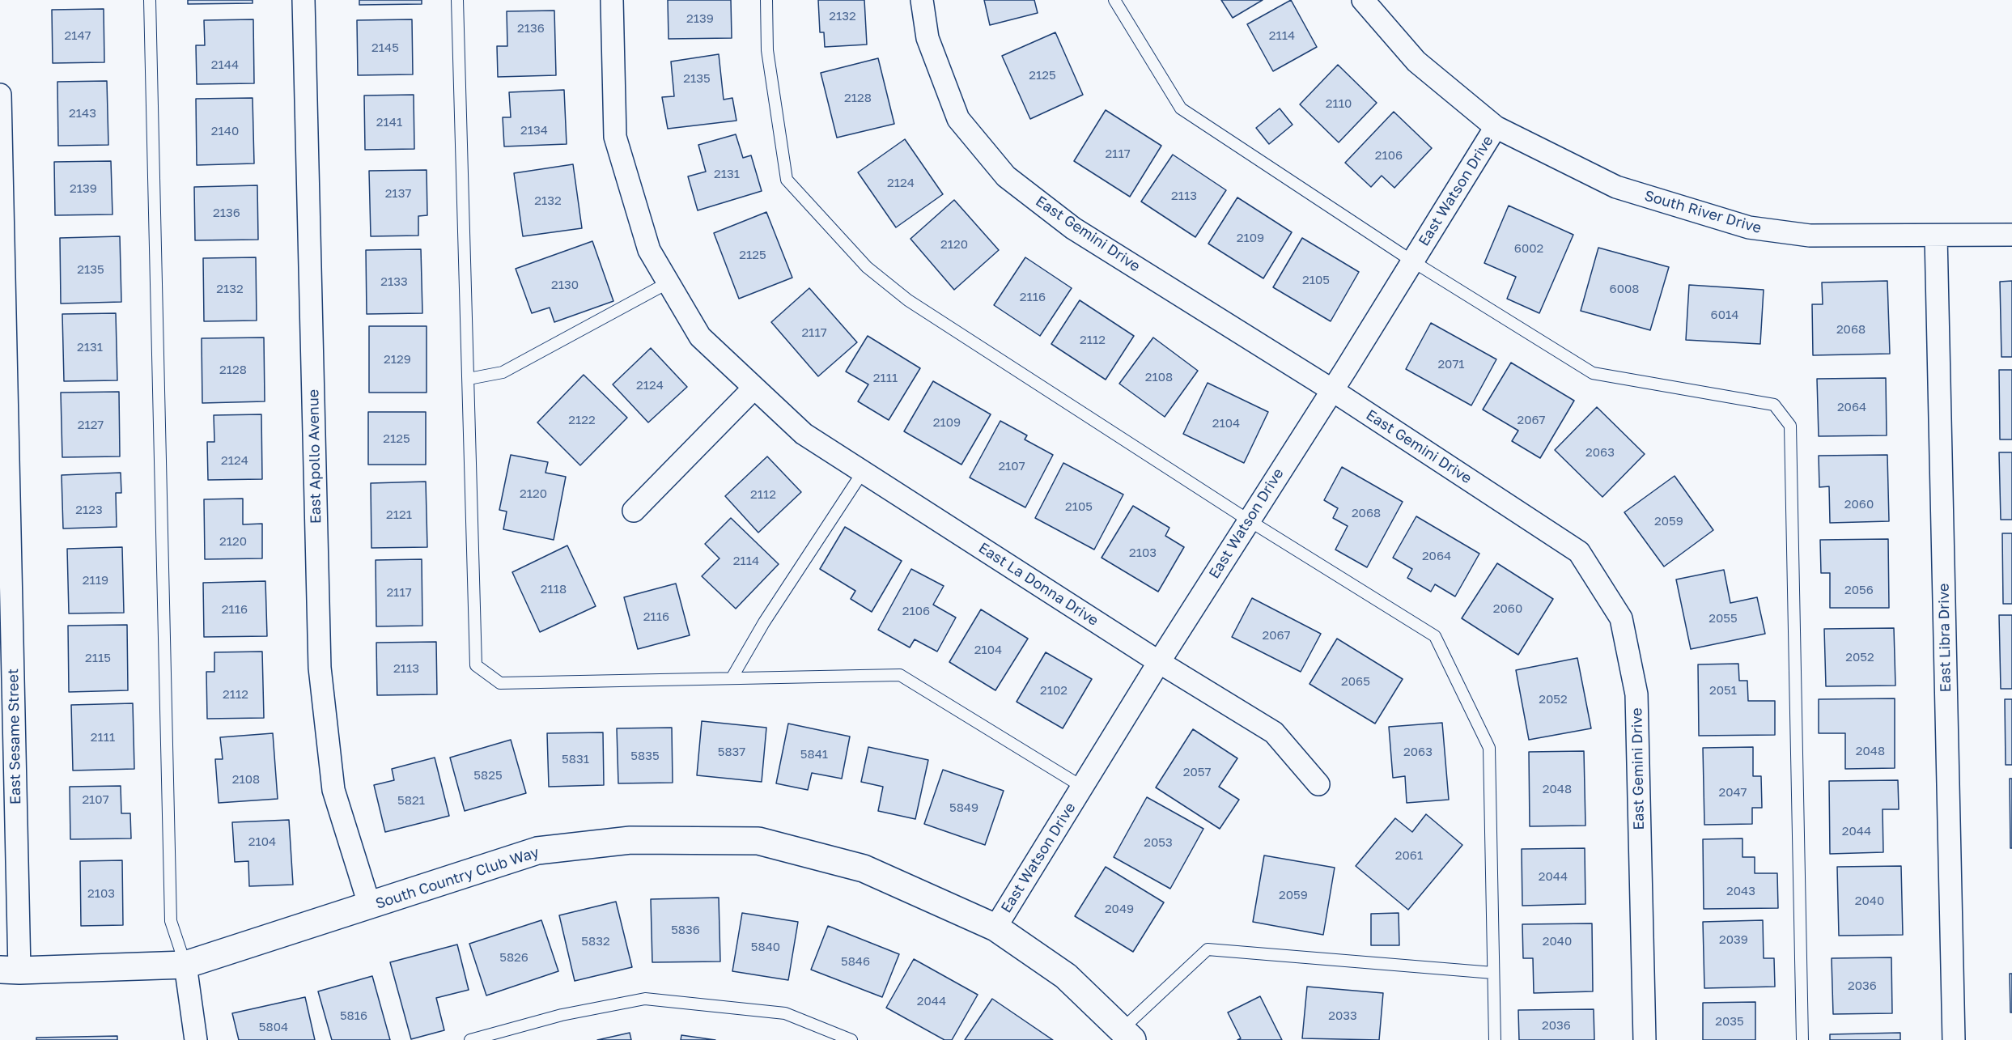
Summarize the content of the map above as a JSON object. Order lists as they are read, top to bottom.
{
  "streets": {
    "street": [
      "East Watson Drive",
      "South River Drive",
      "East Gemini Drive",
      "East Apollo Avenue",
      "East La Donna Drive",
      "East Libra Drive",
      "East Sesame Street",
      "South Country Club Way"
    ]
  },
  "crossings": [
    ["East Watson Drive", "South River Drive"],
    ["East Watson Drive", "East Gemini Drive"],
    ["East Watson Drive", "East La Donna Drive"],
    ["East Watson Drive", "South Country Club Way"],
    ["South River Drive", "East Libra Drive"],
    ["East Apollo Avenue", "South Country Club Way"],
    ["East Sesame Street", "South Country Club Way"]
  ],
  "house_numbers": [
    "2132",
    "2139",
    "2136",
    "2147",
    "2114",
    "2145",
    "2144",
    "2125",
    "2135",
    "2128",
    "2110",
    "2143",
    "2141",
    "2134",
    "2140",
    "2117",
    "2106",
    "2131",
    "2124",
    "2139",
    "2137",
    "2113",
    "2132",
    "2136",
    "2109",
    "2120",
    "6002",
    "2125",
    "2135",
    "2105",
    "2133",
    "2130",
    "2132",
    "6008",
    "2116",
    "6014",
    "2068",
    "2117",
    "2112",
    "2131",
    "2129",
    "2071",
    "2128",
    "2108",
    "2111",
    "2124",
    "2064",
    "2122",
    "2067",
    "2109",
    "2104",
    "2127",
    "2125",
    "2063",
    "2124",
    "2107",
    "2120",
    "2112",
    "2060",
    "2105",
    "2123",
    "2068",
    "2121",
    "2059",
    "2120",
    "2103",
    "2064",
    "2114",
    "2119",
    "2118",
    "2056",
    "2117",
    "2060",
    "2116",
    "2106",
    "2116",
    "2055",
    "2067",
    "2104",
    "2052",
    "2115",
    "2113",
    "2065",
    "2102",
    "2051",
    "2112",
    "2052",
    "2111",
    "2048",
    "5837",
    "2063",
    "5841",
    "5835",
    "5831",
    "2057",
    "5825",
    "2108",
    "2048",
    "2047",
    "2107",
    "5821",
    "5849",
    "2044",
    "2104",
    "2053",
    "2061",
    "2044",
    "2043",
    "2103",
    "2059",
    "2040",
    "2049",
    "5836",
    "2039",
    "5832",
    "2040",
    "5840",
    "5826",
    "5846",
    "2036",
    "2044",
    "5816",
    "2033",
    "2035",
    "2036",
    "5804"
  ]
}
